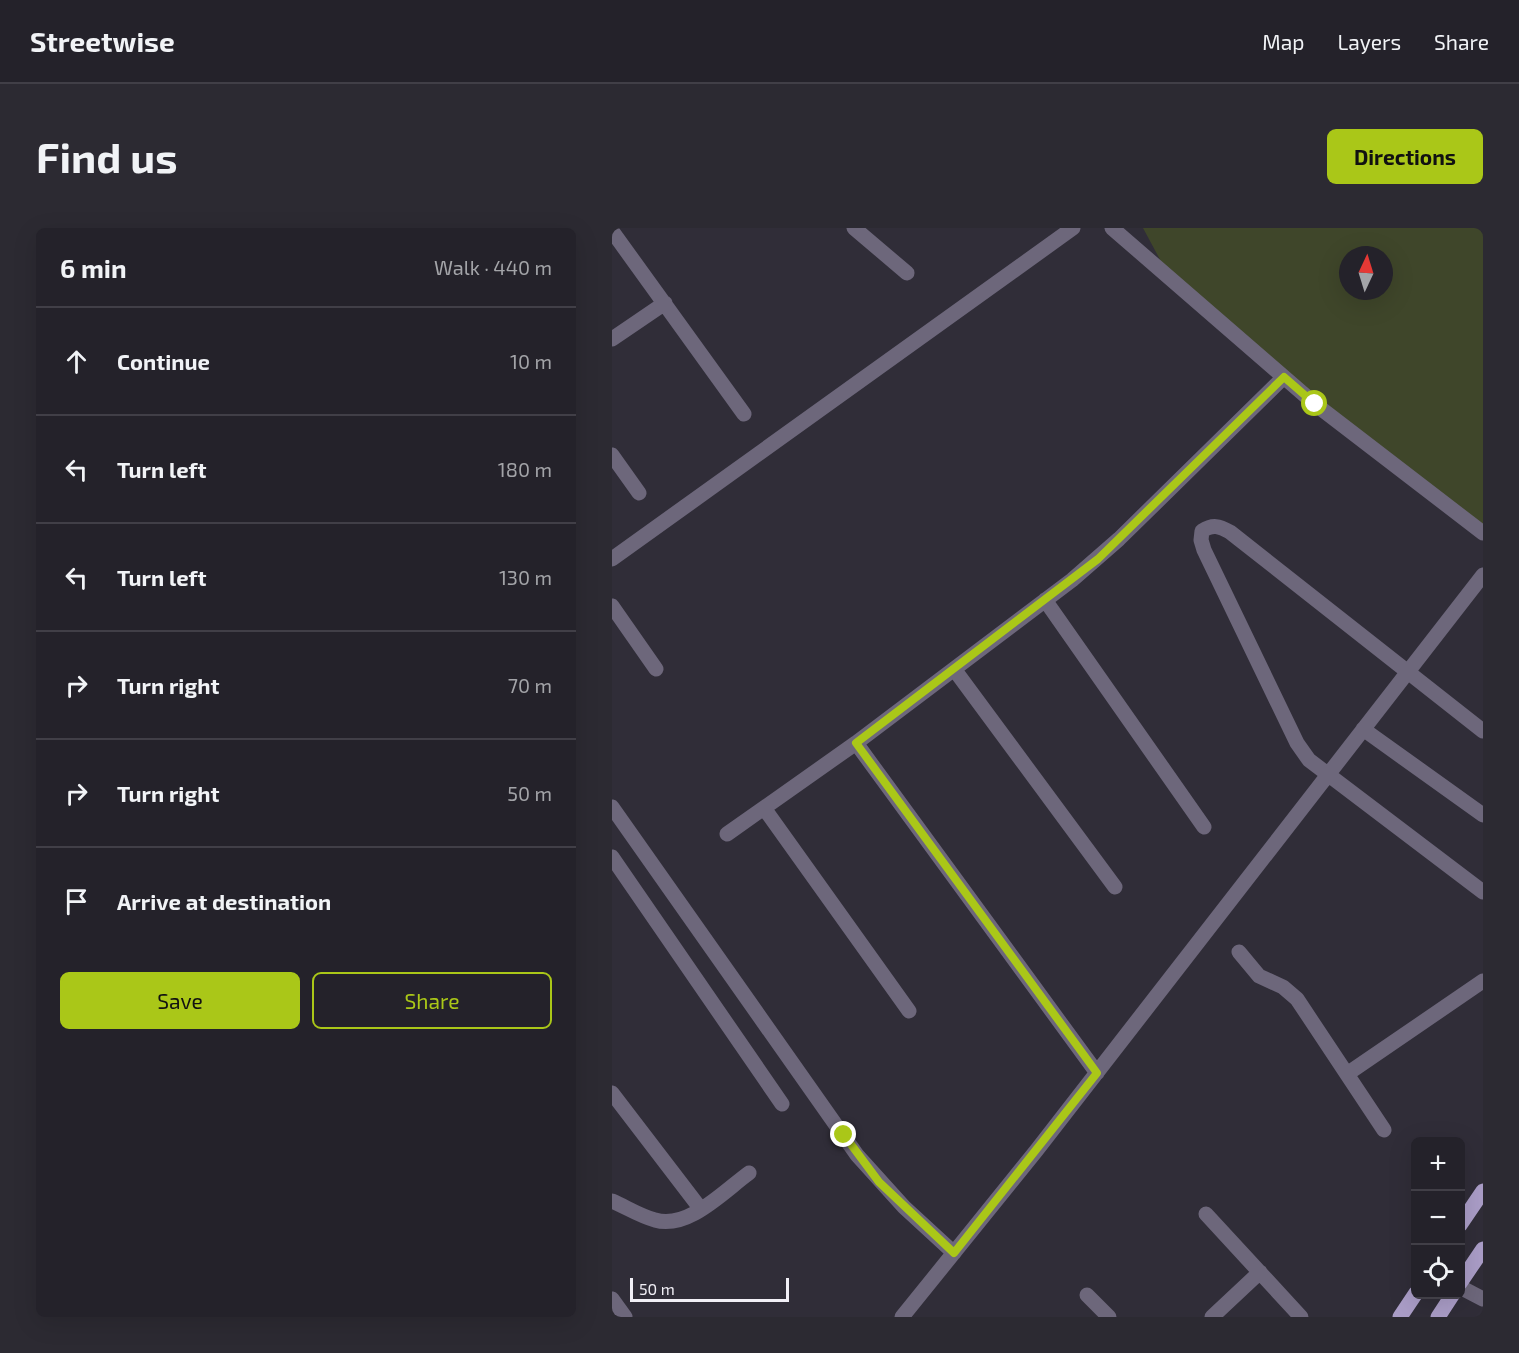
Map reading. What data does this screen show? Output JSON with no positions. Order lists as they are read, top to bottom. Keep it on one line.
{"scale_bar":"50 m","north":"top","page":{"header":"Streetwise","nav":["Map","Layers","Share"],"buttons":["Directions",["Save","Share"]],"title":"Find us","heading":["6 min","Walk · 440 m"],"list":[["Continue","10 m"],["Turn left","180 m"],["Turn left","130 m"],["Turn right","70 m"],["Turn right","50 m"],"Arrive at destination"],"map_buttons":["+","−"],"scale":"50 m"}}
